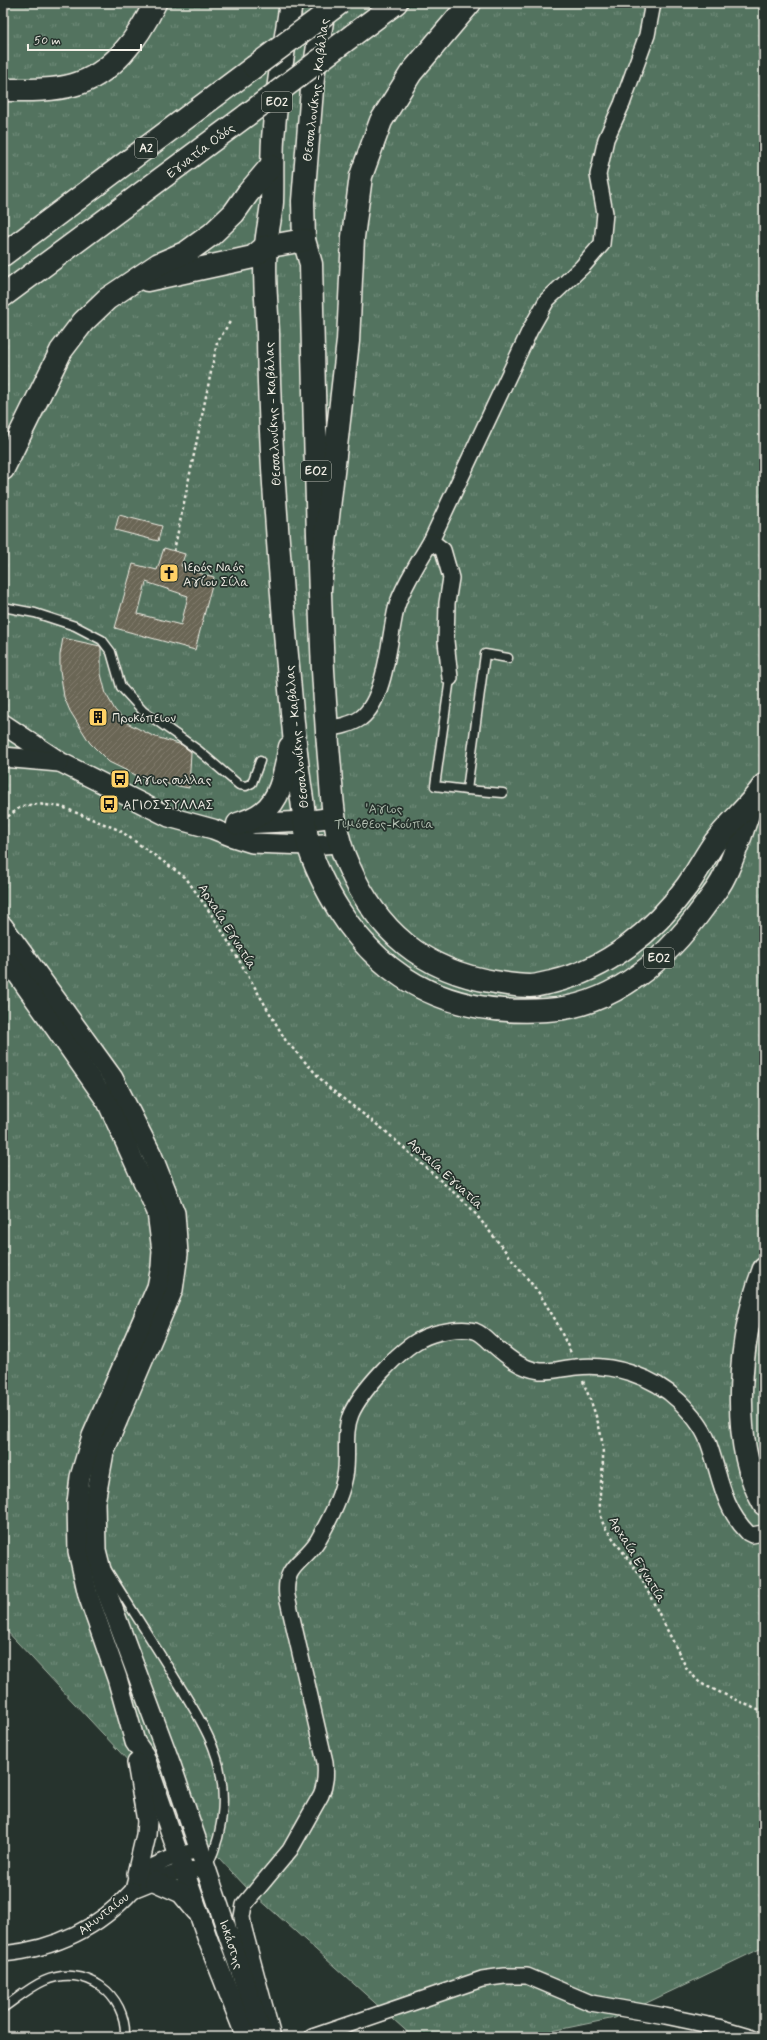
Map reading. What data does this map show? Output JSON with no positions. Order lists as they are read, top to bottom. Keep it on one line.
{"streets":{"main road":["Θεσσαλονίκης - Καβάλας","ΕΟ2","Α2","Εγνατία Οδός"],"street":["Αμυνταίου","Ιοκάστης"],"path":["Αρχαία Εγνατία"]},"crossings":[["Αμυνταίου","Ιοκάστης"]],"parks":["'Αγιος Τιμόθεος-Κούπια"],"places":{"church":["Ιερός Ναός Αγίου Σίλα"],"building":["Προκόπειον"],"bus stop":["Αγιος συλλας","ΑΓΙΟΣ ΣΥΛΛΑΣ"]},"scale_bar":"50 m"}
